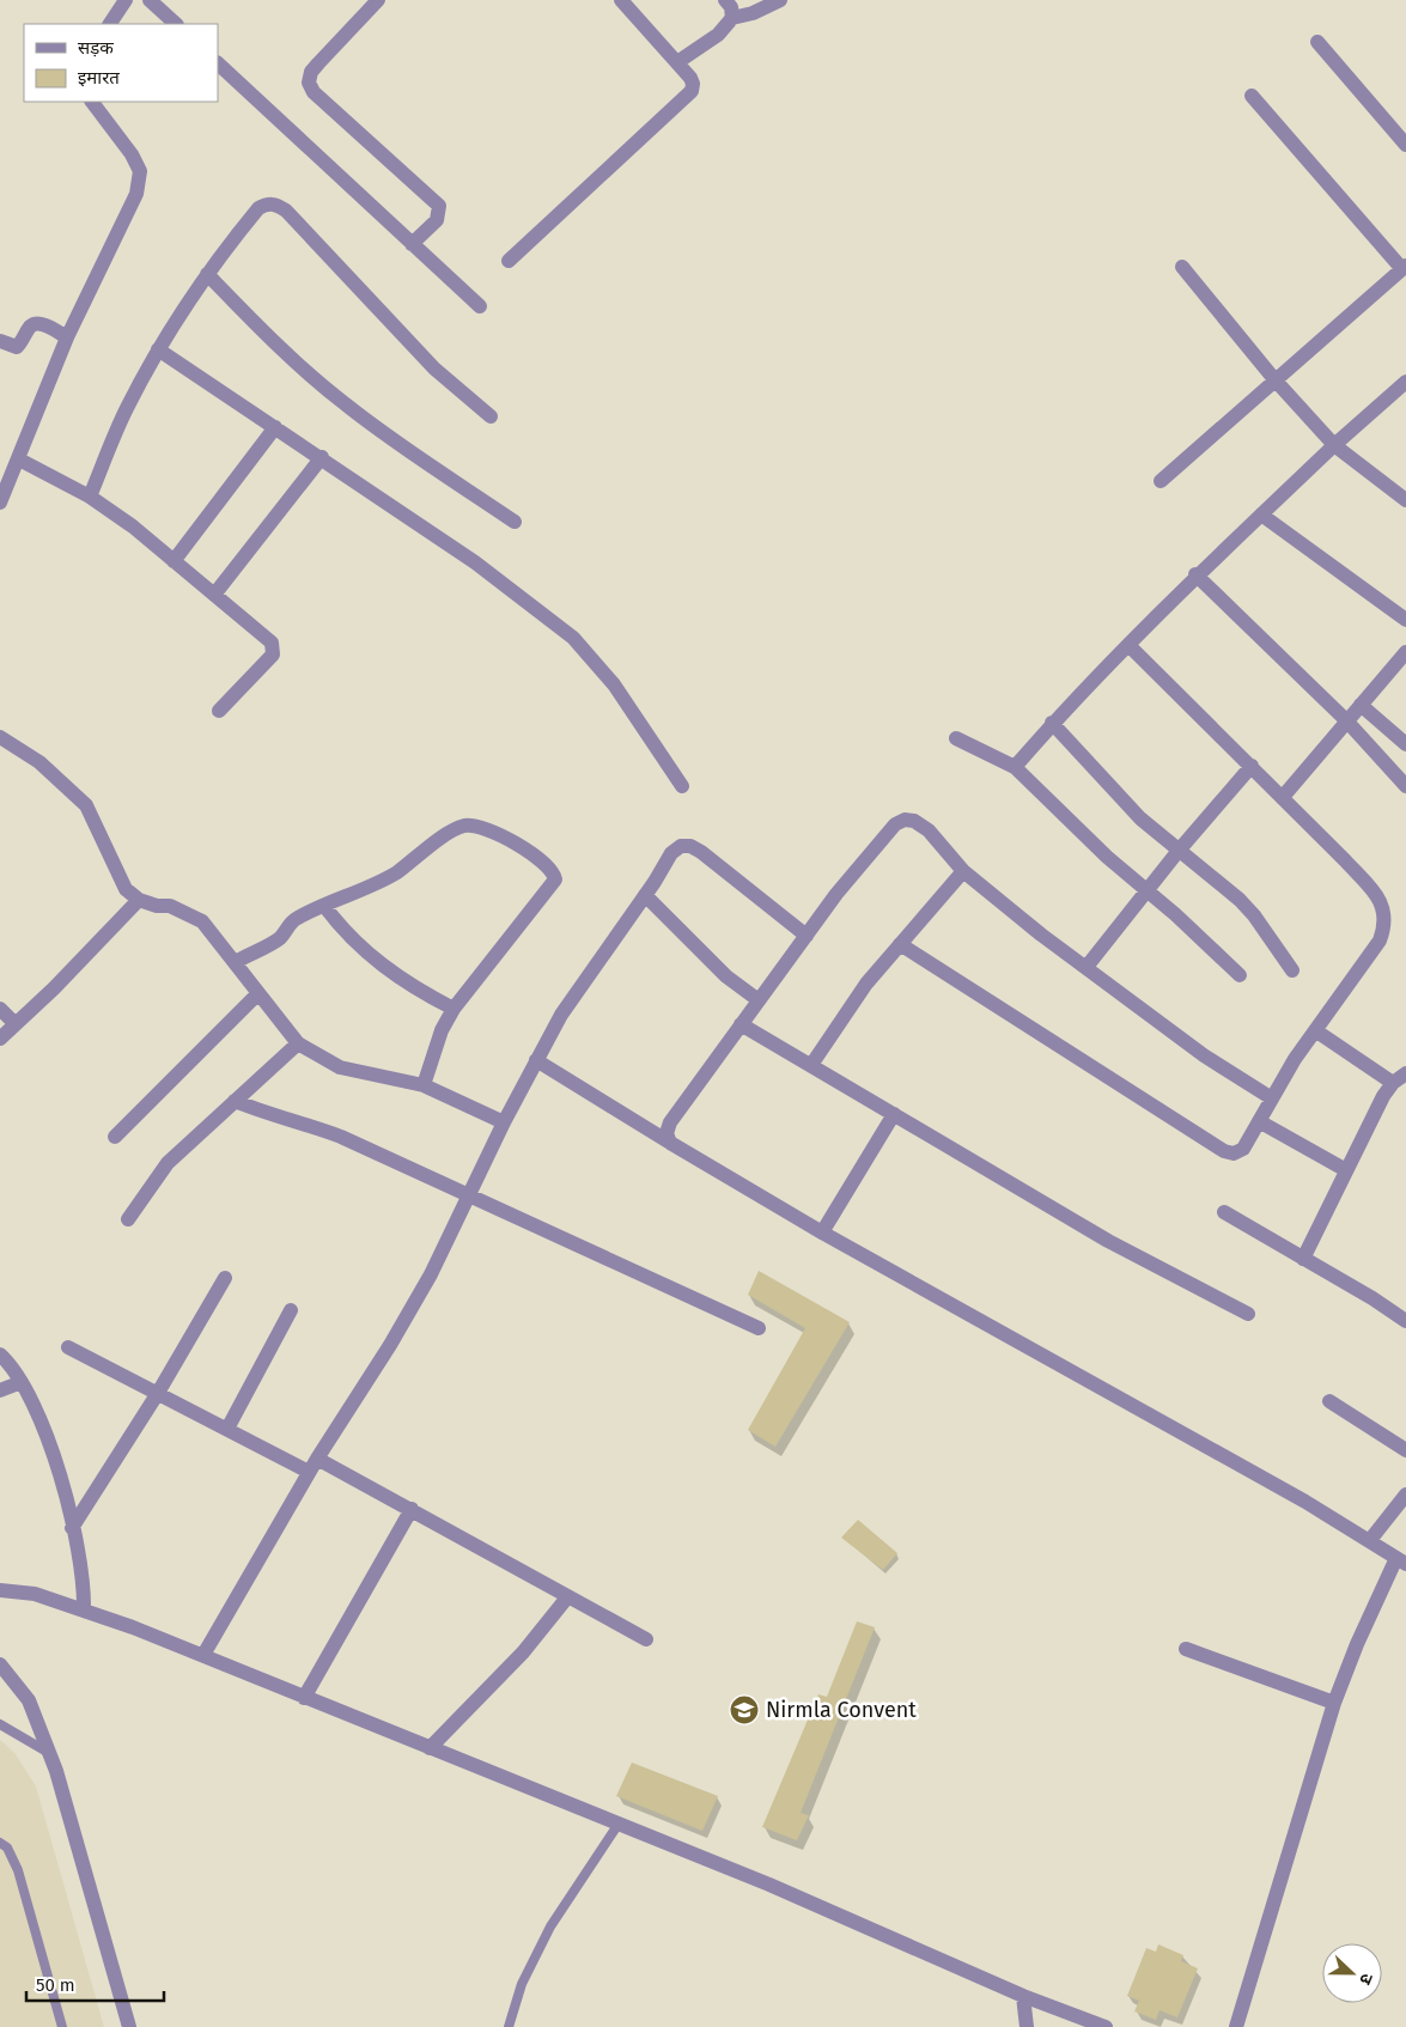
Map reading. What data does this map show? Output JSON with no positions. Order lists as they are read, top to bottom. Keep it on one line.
{"places":{"school or university":["Nirmla Convent"]},"legend":["सड़क","इमारत"],"scale_bar":"50 m","north":"right"}
